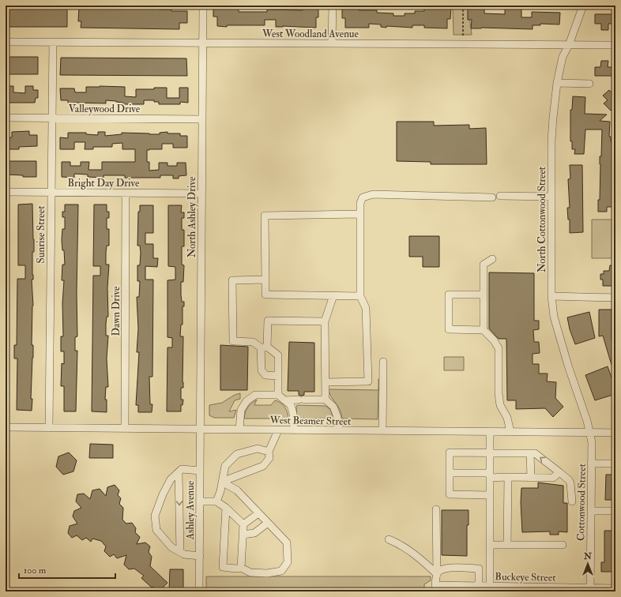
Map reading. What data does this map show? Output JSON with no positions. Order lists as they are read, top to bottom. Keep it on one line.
{"streets":{"street":["West Woodland Avenue","Valleywood Drive","Bright Day Drive","North Ashley Drive","North Cottonwood Street","Sunrise Street","Dawn Drive","West Beamer Street","Cottonwood Street","Ashley Avenue","Buckeye Street"]},"crossings":[["West Woodland Avenue","North Ashley Drive"],["West Woodland Avenue","North Cottonwood Street"],["West Woodland Avenue","Sunrise Street"],["Valleywood Drive","North Ashley Drive"],["Valleywood Drive","Sunrise Street"],["Bright Day Drive","North Ashley Drive"],["Bright Day Drive","Sunrise Street"],["Bright Day Drive","Dawn Drive"],["North Ashley Drive","West Beamer Street"],["North Ashley Drive","Ashley Avenue"],["North Cottonwood Street","West Beamer Street"],["North Cottonwood Street","Cottonwood Street"],["Sunrise Street","West Beamer Street"],["Dawn Drive","West Beamer Street"],["West Beamer Street","Cottonwood Street"],["West Beamer Street","Ashley Avenue"],["Cottonwood Street","Buckeye Street"]],"scale_bar":"100 m","north":"top"}
